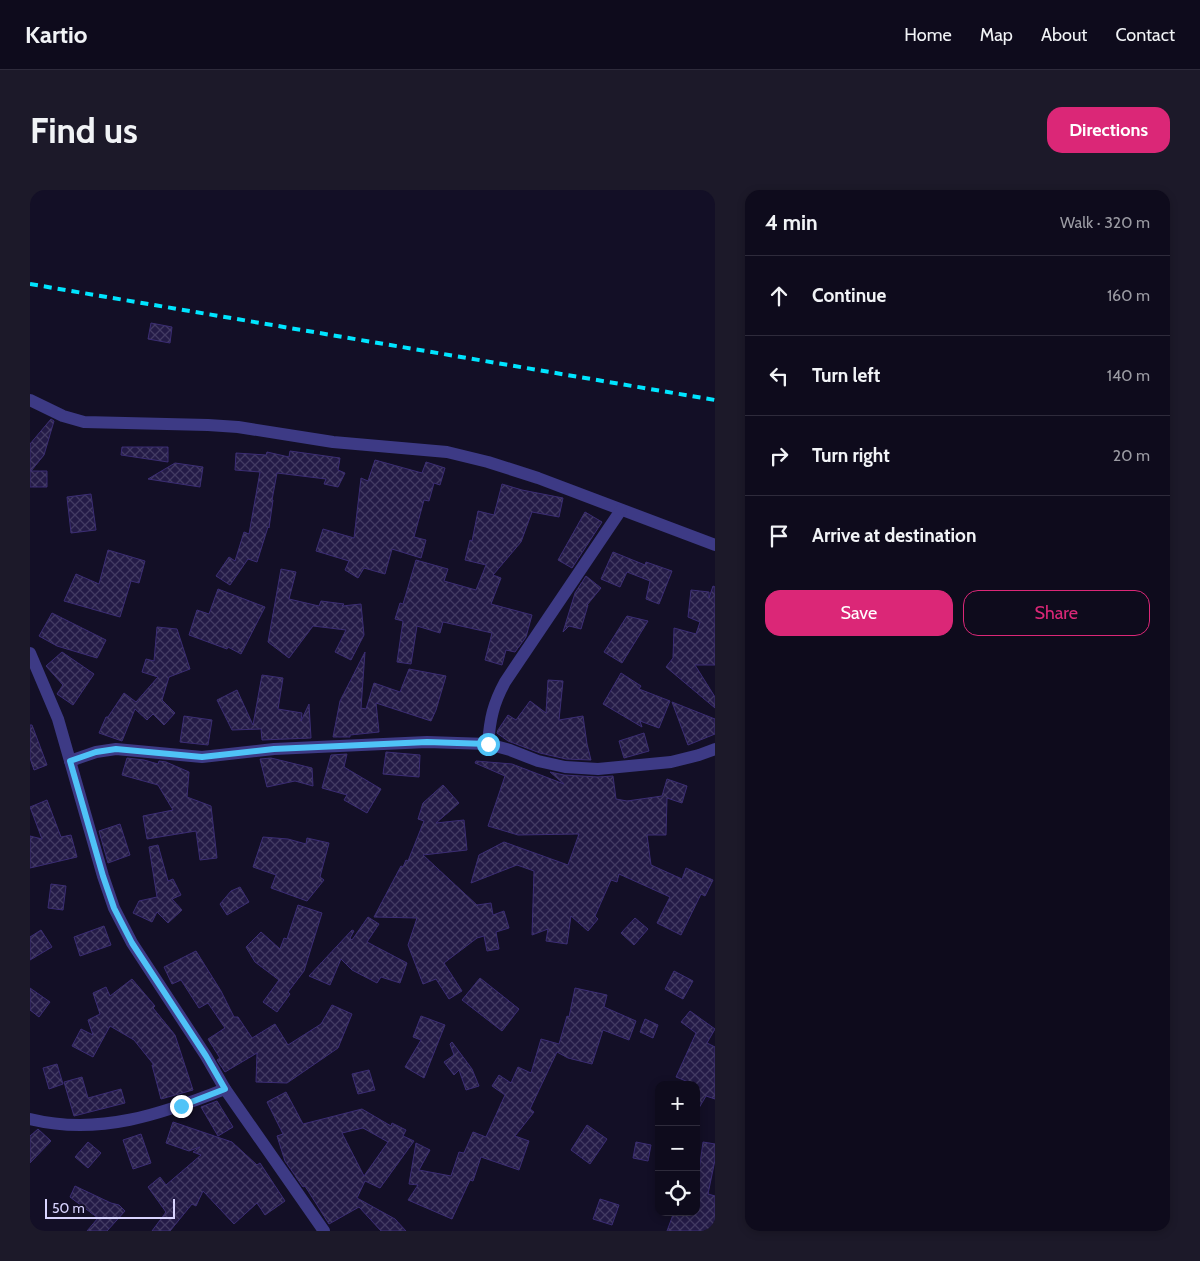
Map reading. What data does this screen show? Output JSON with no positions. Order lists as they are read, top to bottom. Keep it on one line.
{"scale_bar":"50 m","page":{"header":"Kartio","nav":["Home","Map","About","Contact"],"buttons":["Directions",["Save","Share"]],"title":"Find us","heading":["4 min","Walk · 320 m"],"list":[["Continue","160 m"],["Turn left","140 m"],["Turn right","20 m"],"Arrive at destination"],"map_buttons":["+","−"],"scale":"50 m"}}
